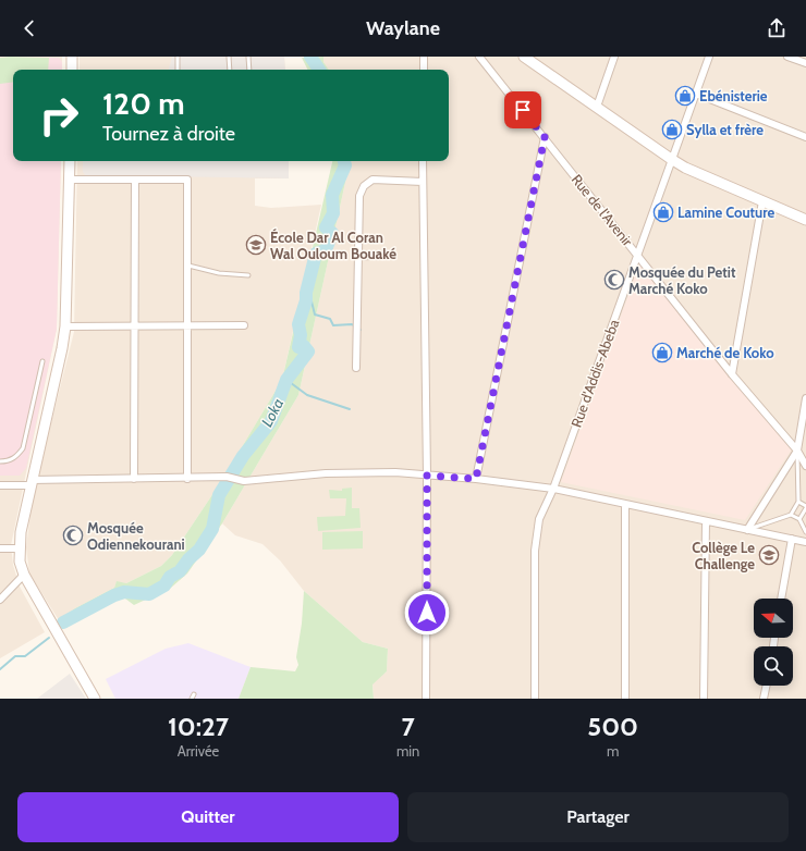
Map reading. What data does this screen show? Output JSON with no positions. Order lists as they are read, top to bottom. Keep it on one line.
{"streets":{"street":["Rue de l'Avenir","Rue d'Addis-Abeba"]},"crossings":[["Rue de l'Avenir","Rue d'Addis-Abeba"]],"water":["Loka"],"places":{"shop":["Ebénisterie","Sylla et frère","Lamine Couture","Marché de Koko"],"school or university":["École Dar Al Coran Wal Ouloum Bouaké","Collège Le Challenge"],"mosque":["Mosquée du Petit Marché Koko","Mosquée Odiennekourani"]},"north":"left","page":{"header":"Waylane","turn":["120 m","Tournez à droite"],"eta":["10:27","Arrivée","7","min","500","m"],"buttons":["Quitter","Partager"]}}
